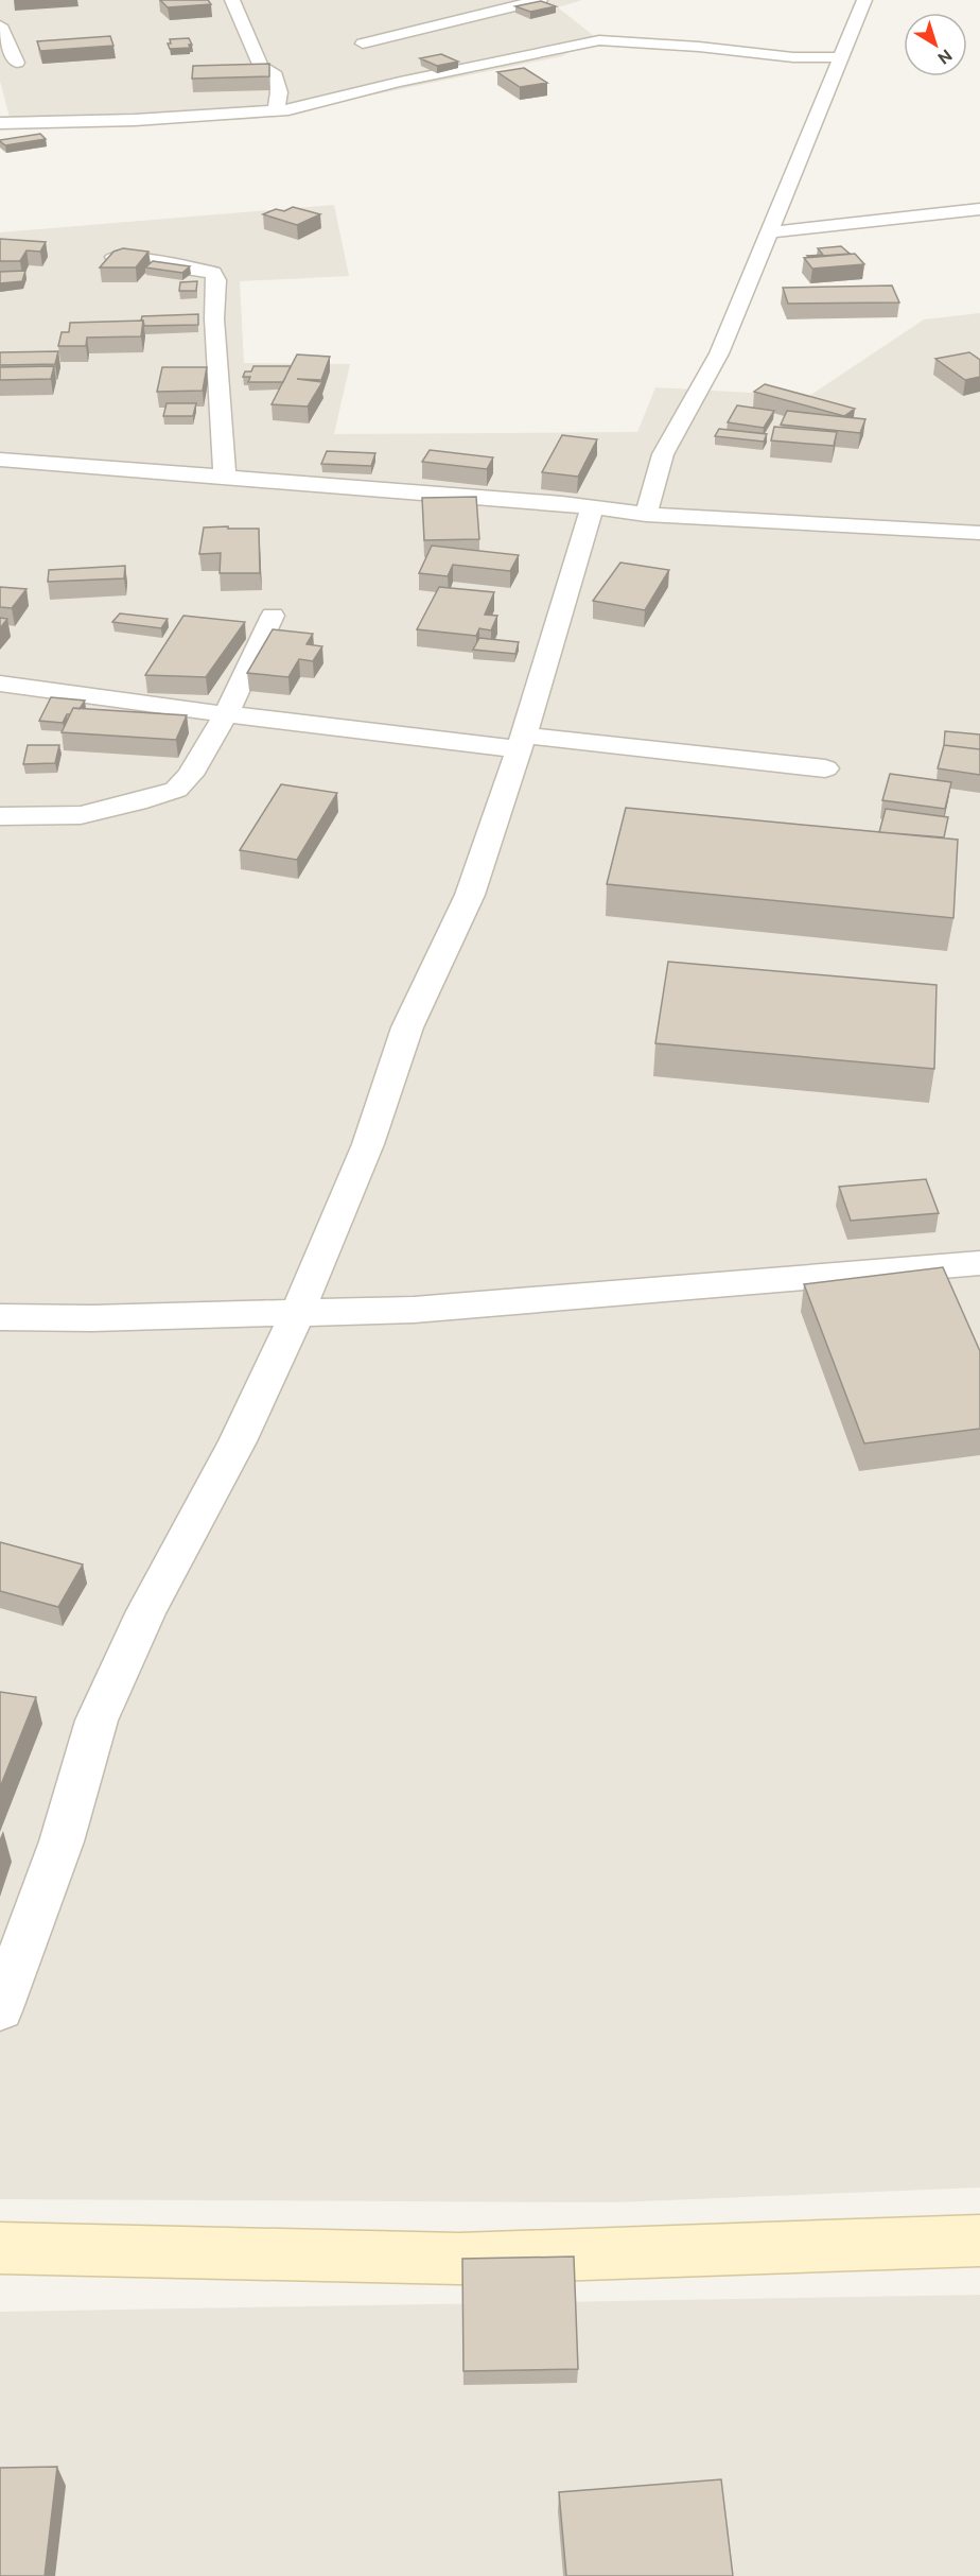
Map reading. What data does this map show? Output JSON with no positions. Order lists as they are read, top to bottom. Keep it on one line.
{"north":"bottom right"}
